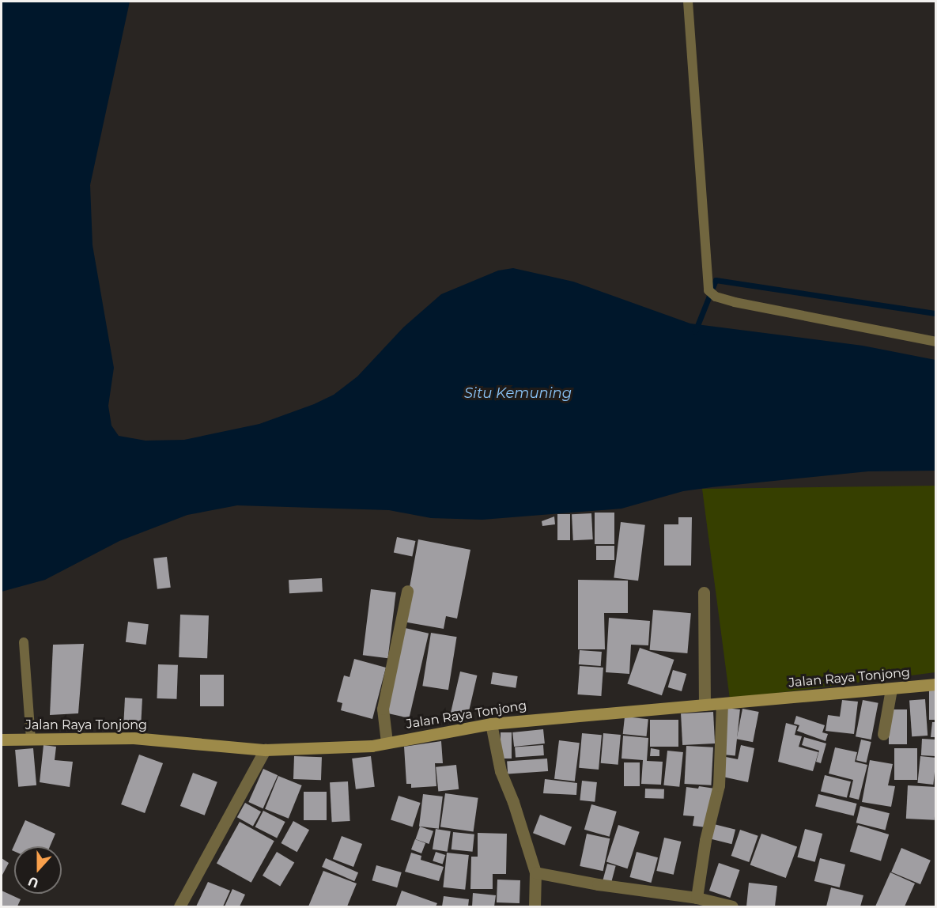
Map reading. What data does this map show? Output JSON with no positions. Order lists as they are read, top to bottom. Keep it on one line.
{"streets":{"main road":["Jalan Raya Tonjong"]},"water":["Situ Kemuning"],"north":"bottom"}
